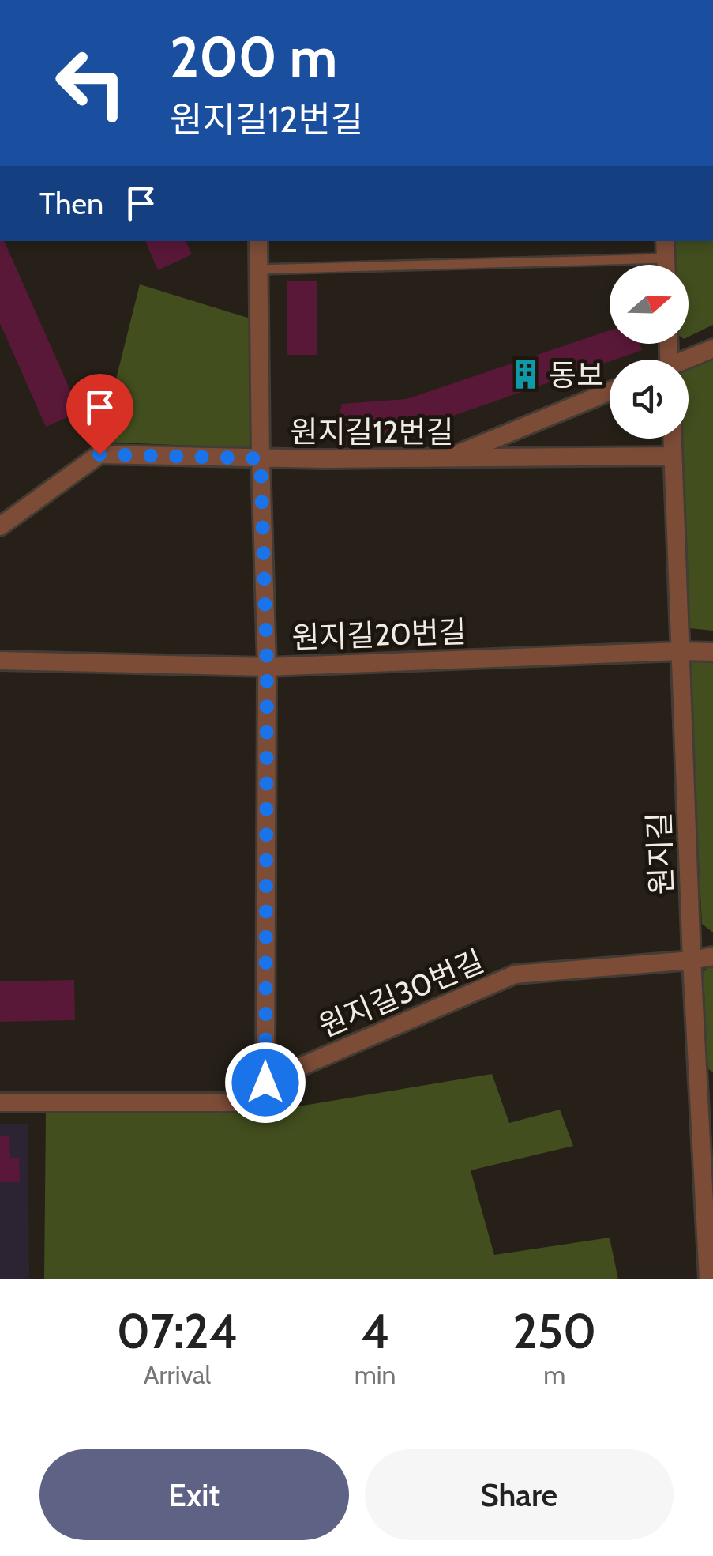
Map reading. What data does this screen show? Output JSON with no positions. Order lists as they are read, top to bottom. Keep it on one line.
{"streets":{"street":["원지길12번길","원지길20번길","원지길","원지길30번길"]},"crossings":[["원지길12번길","원지길"],["원지길20번길","원지길"],["원지길","원지길30번길"]],"places":{"building":["동보"]},"north":"right","page":{"turn":["200 m","원지길12번길"],"then":"Then","eta":["07:24","Arrival","4","min","250","m"],"buttons":["Exit","Share"]}}
